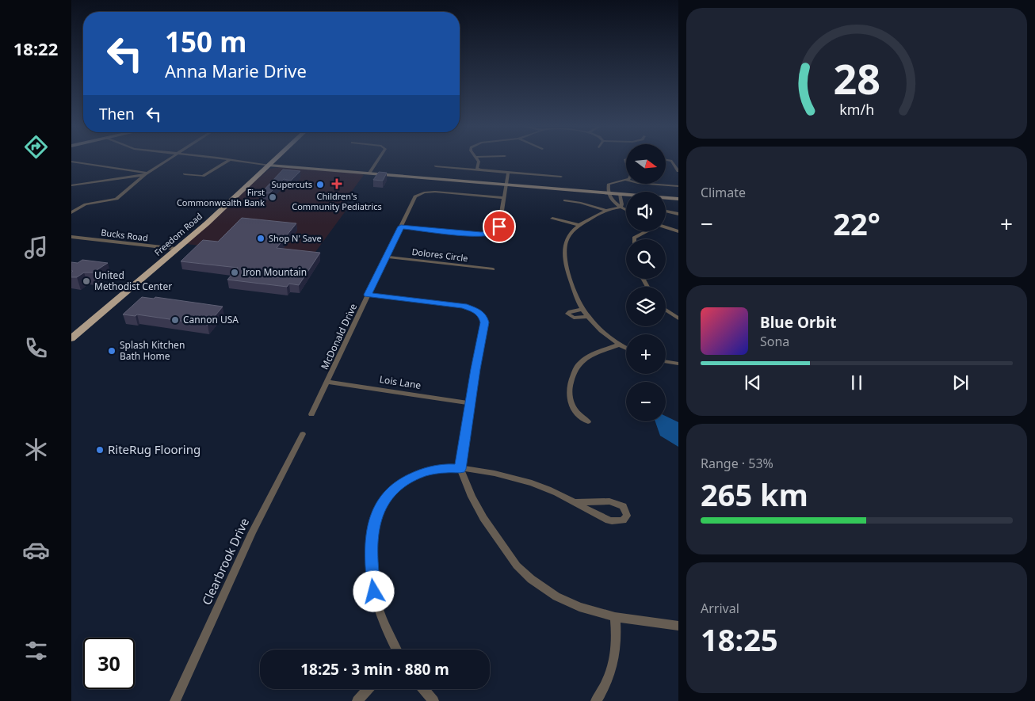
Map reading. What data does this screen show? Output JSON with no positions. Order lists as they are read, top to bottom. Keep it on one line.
{"streets":{"main road":["Freedom Road"],"street":["Bucks Road","Dolores Circle","McDonald Drive","Lois Lane","Clearbrook Drive"]},"crossings":[["Freedom Road","Bucks Road"],["Dolores Circle","McDonald Drive"],["McDonald Drive","Lois Lane"]],"places":{"health":["Children's Community Pediatrics"],"other":["Supercuts","First Commonwealth Bank","Shop N' Save","Iron Mountain","United Methodist Center","Cannon USA","Splash Kitchen Bath Home","RiteRug Flooring"]},"north":"right","page":{"tabs":"18:22","turn":["150 m","Anna Marie Drive"],"then":"Then","map_buttons":["+","−"],"tile":["Climate",["Range · 53%","265 km"],["Arrival","18:25"]],"heat":["−","22°","+"],"song":["Blue Orbit","Sona"],"limit":"30","trip":"18:25 · 3 min · 880 m","gauge":["28","km/h"]}}
